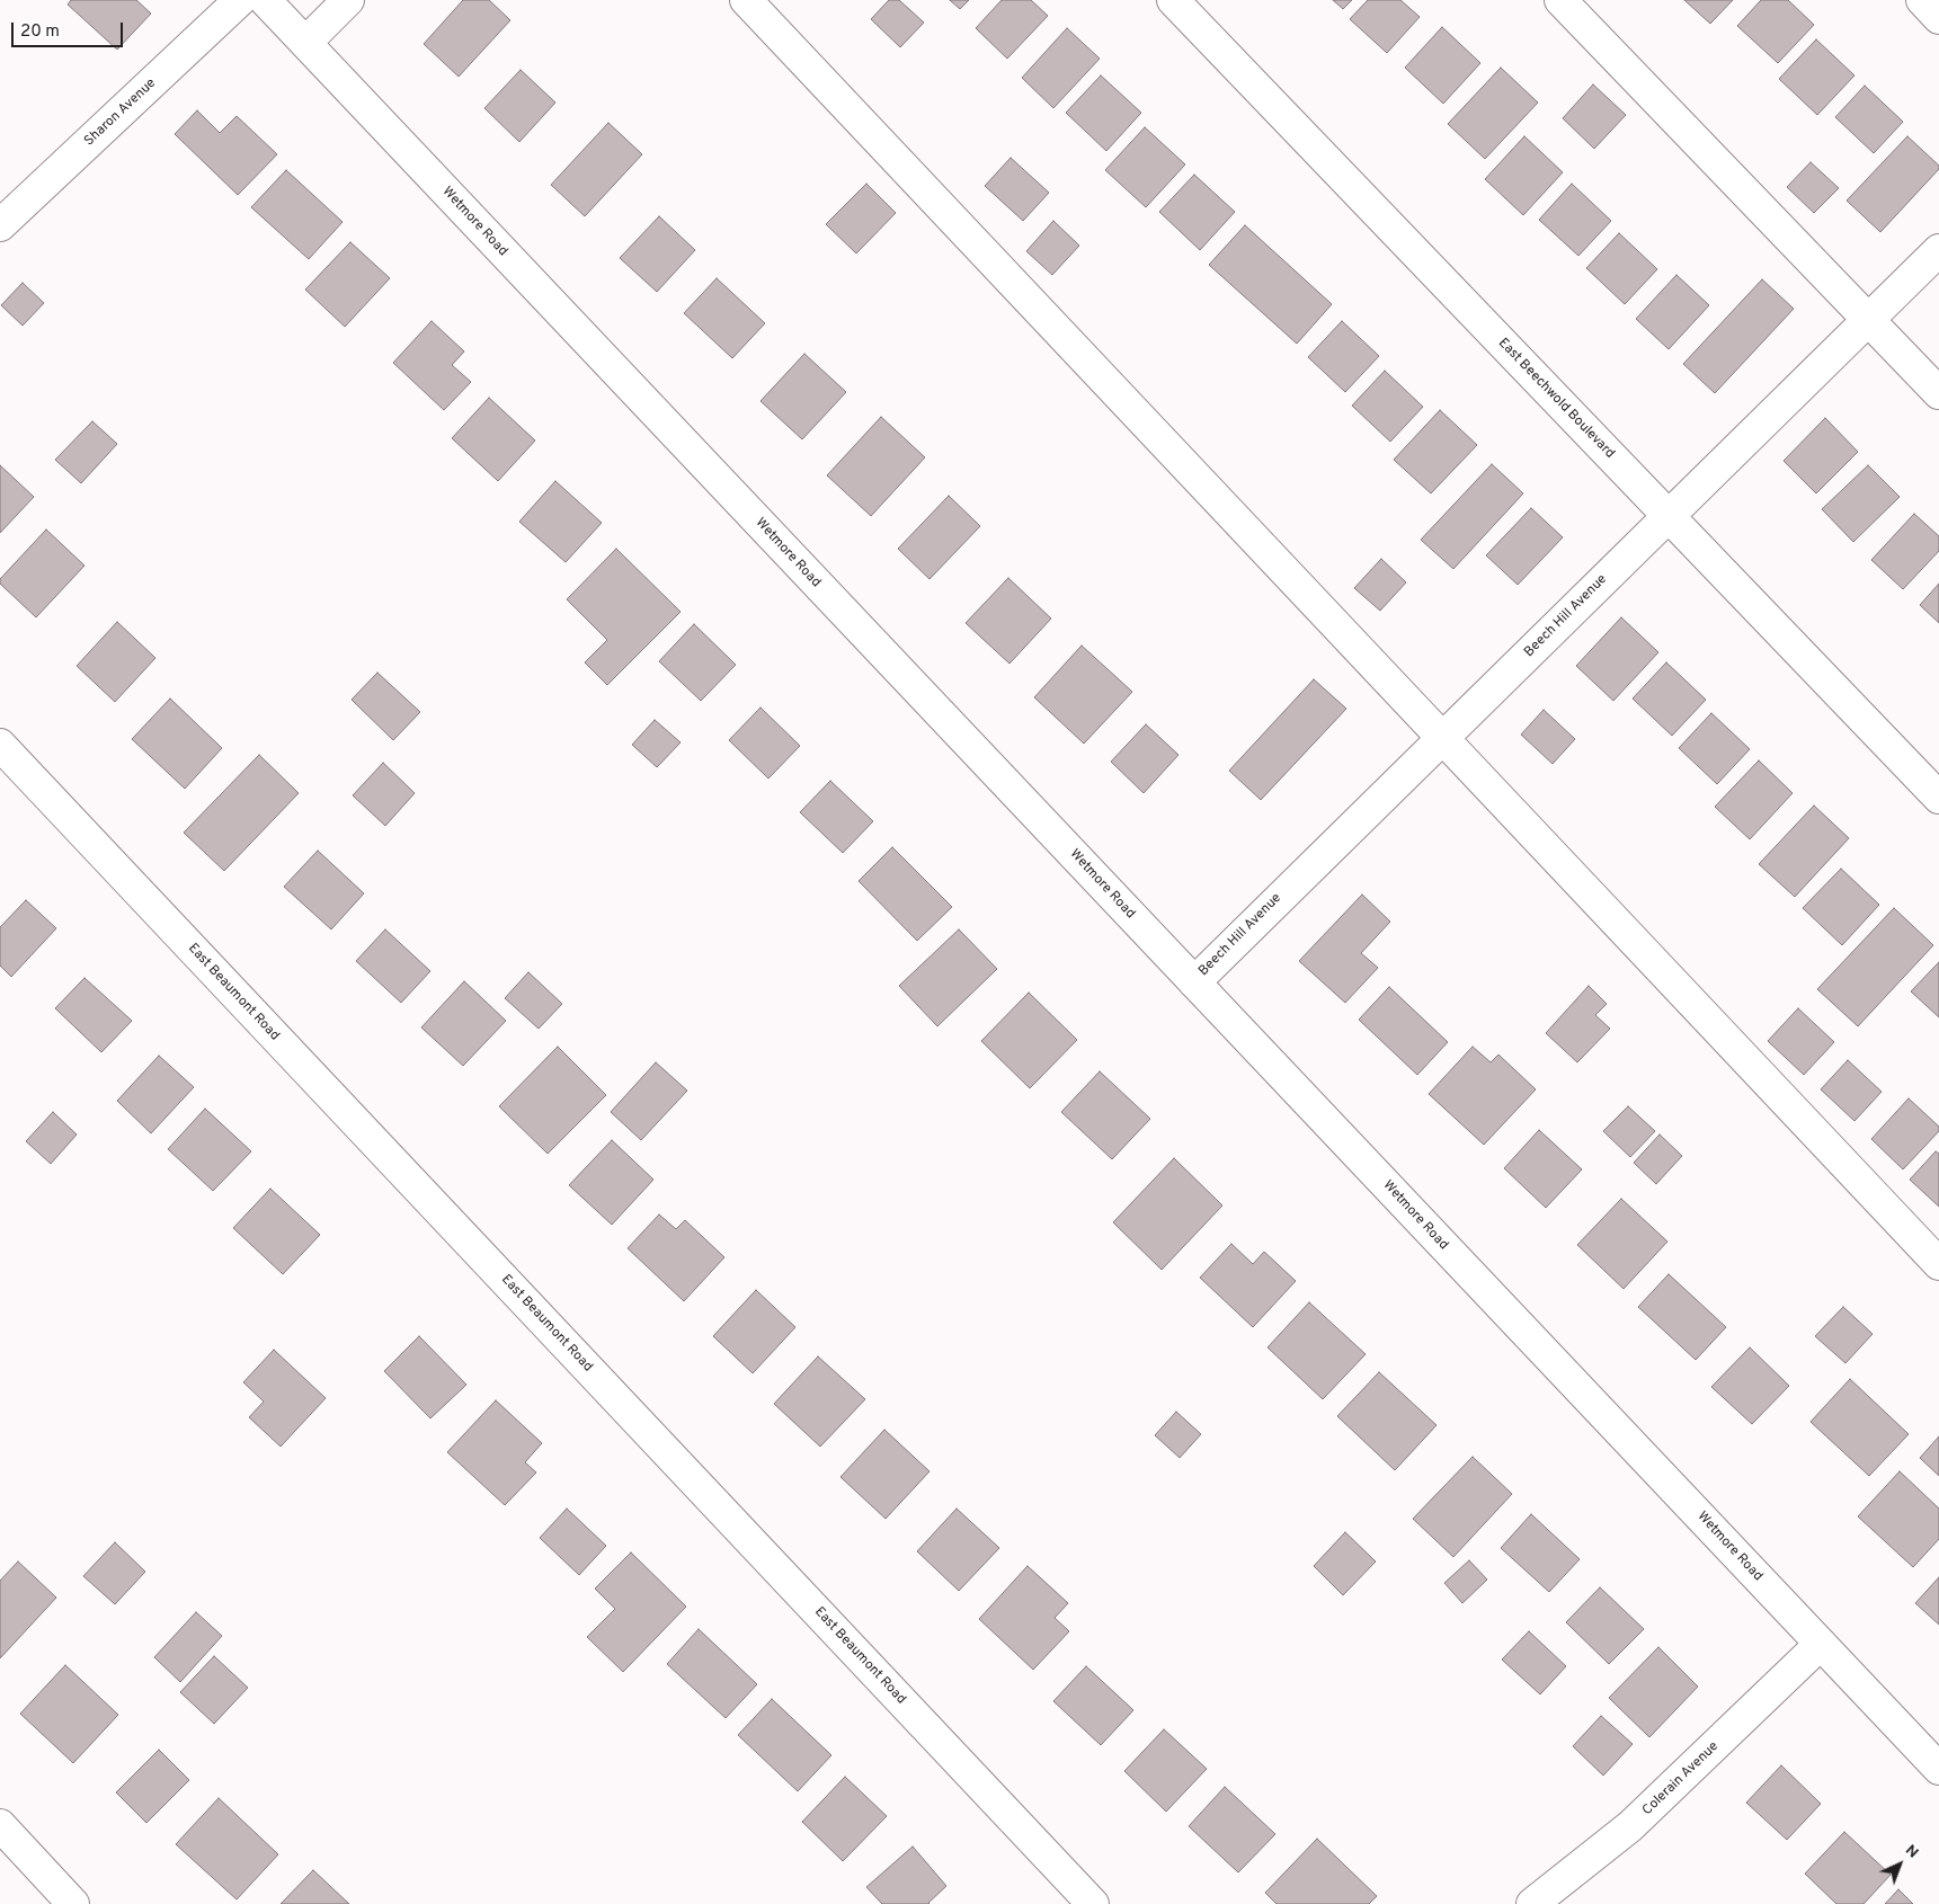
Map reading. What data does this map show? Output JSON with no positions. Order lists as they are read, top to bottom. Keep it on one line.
{"streets":{"street":["Sharon Avenue","Wetmore Road","East Beechwold Boulevard","Beech Hill Avenue","East Beaumont Road","Colerain Avenue"]},"crossings":[["Wetmore Road","Beech Hill Avenue"],["Wetmore Road","Colerain Avenue"],["East Beechwold Boulevard","Beech Hill Avenue"]],"scale_bar":"20 m","north":"top right"}
